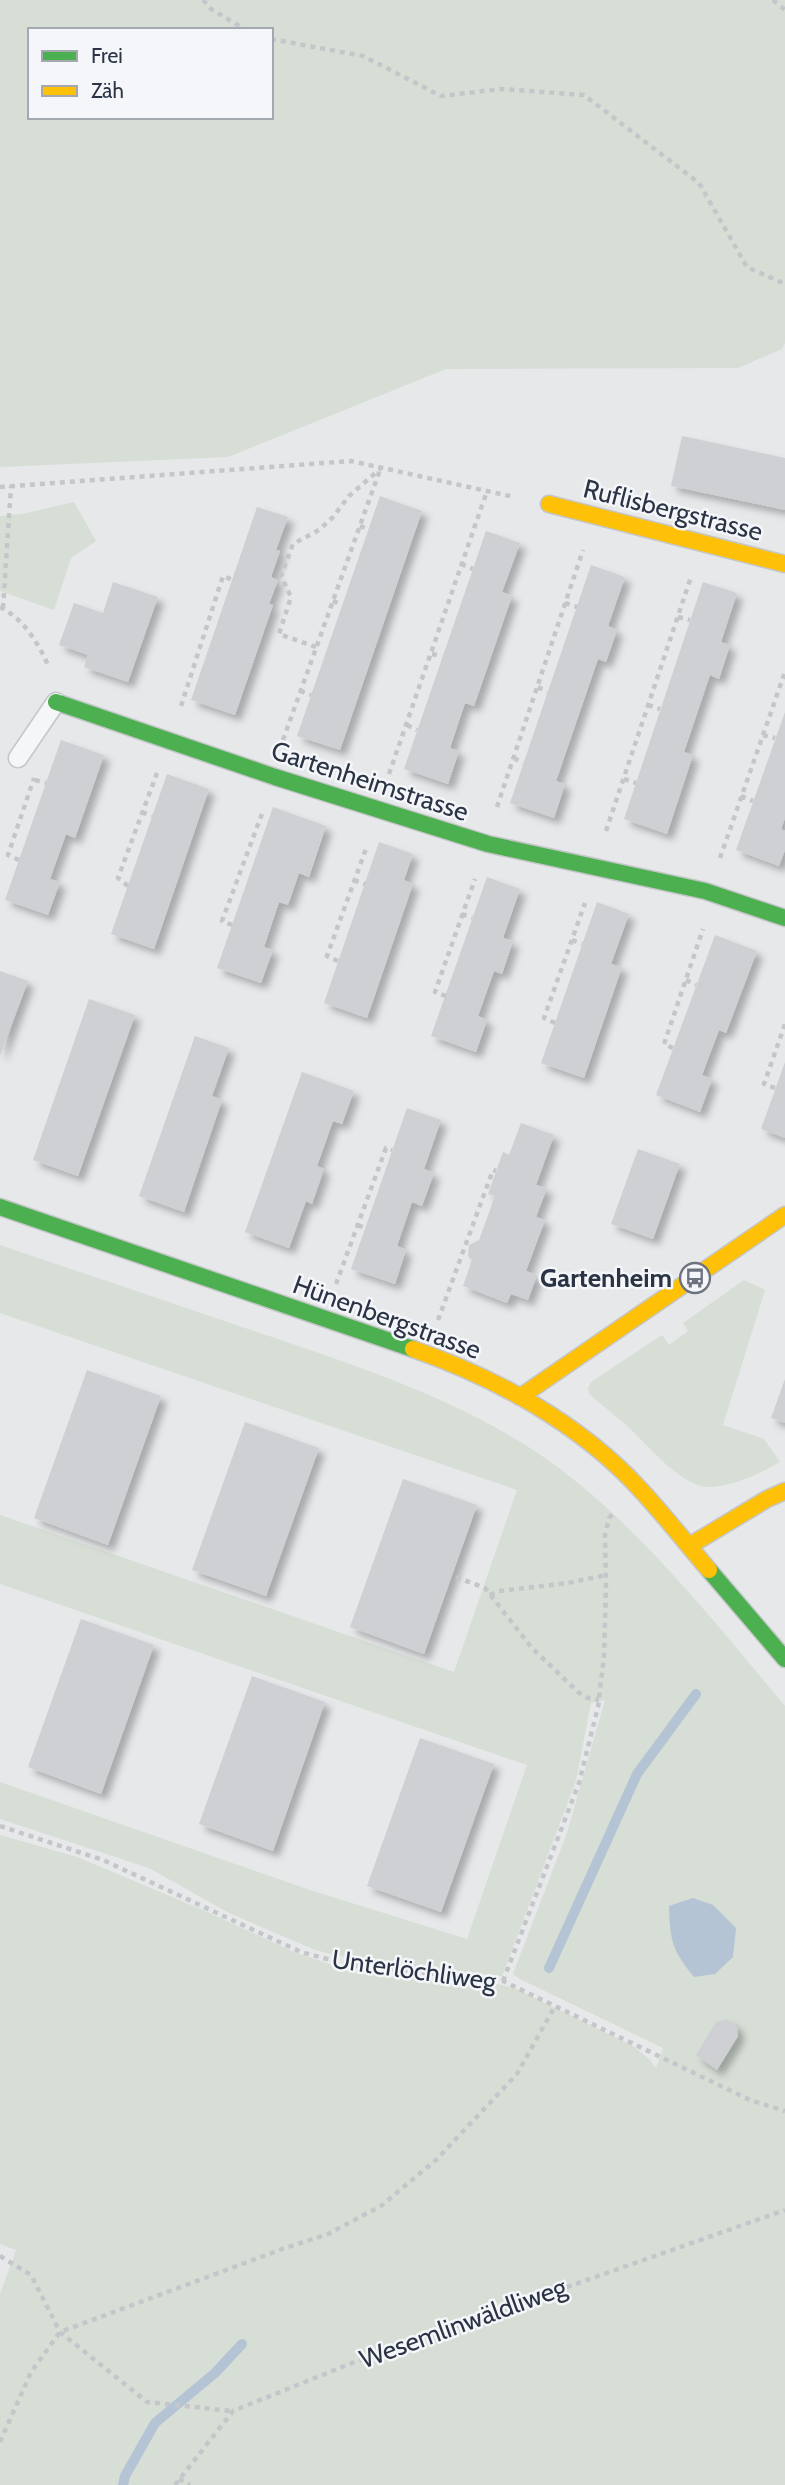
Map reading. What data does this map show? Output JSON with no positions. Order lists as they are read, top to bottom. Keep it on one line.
{"streets":{"street":["Ruflisbergstrasse","Gartenheimstrasse","Hünenbergstrasse"],"path":["Unterlöchliweg","Wesemlinwäldliweg"]},"places":{"bus stop":["Gartenheim"]},"legend":["Frei","Zäh"]}
